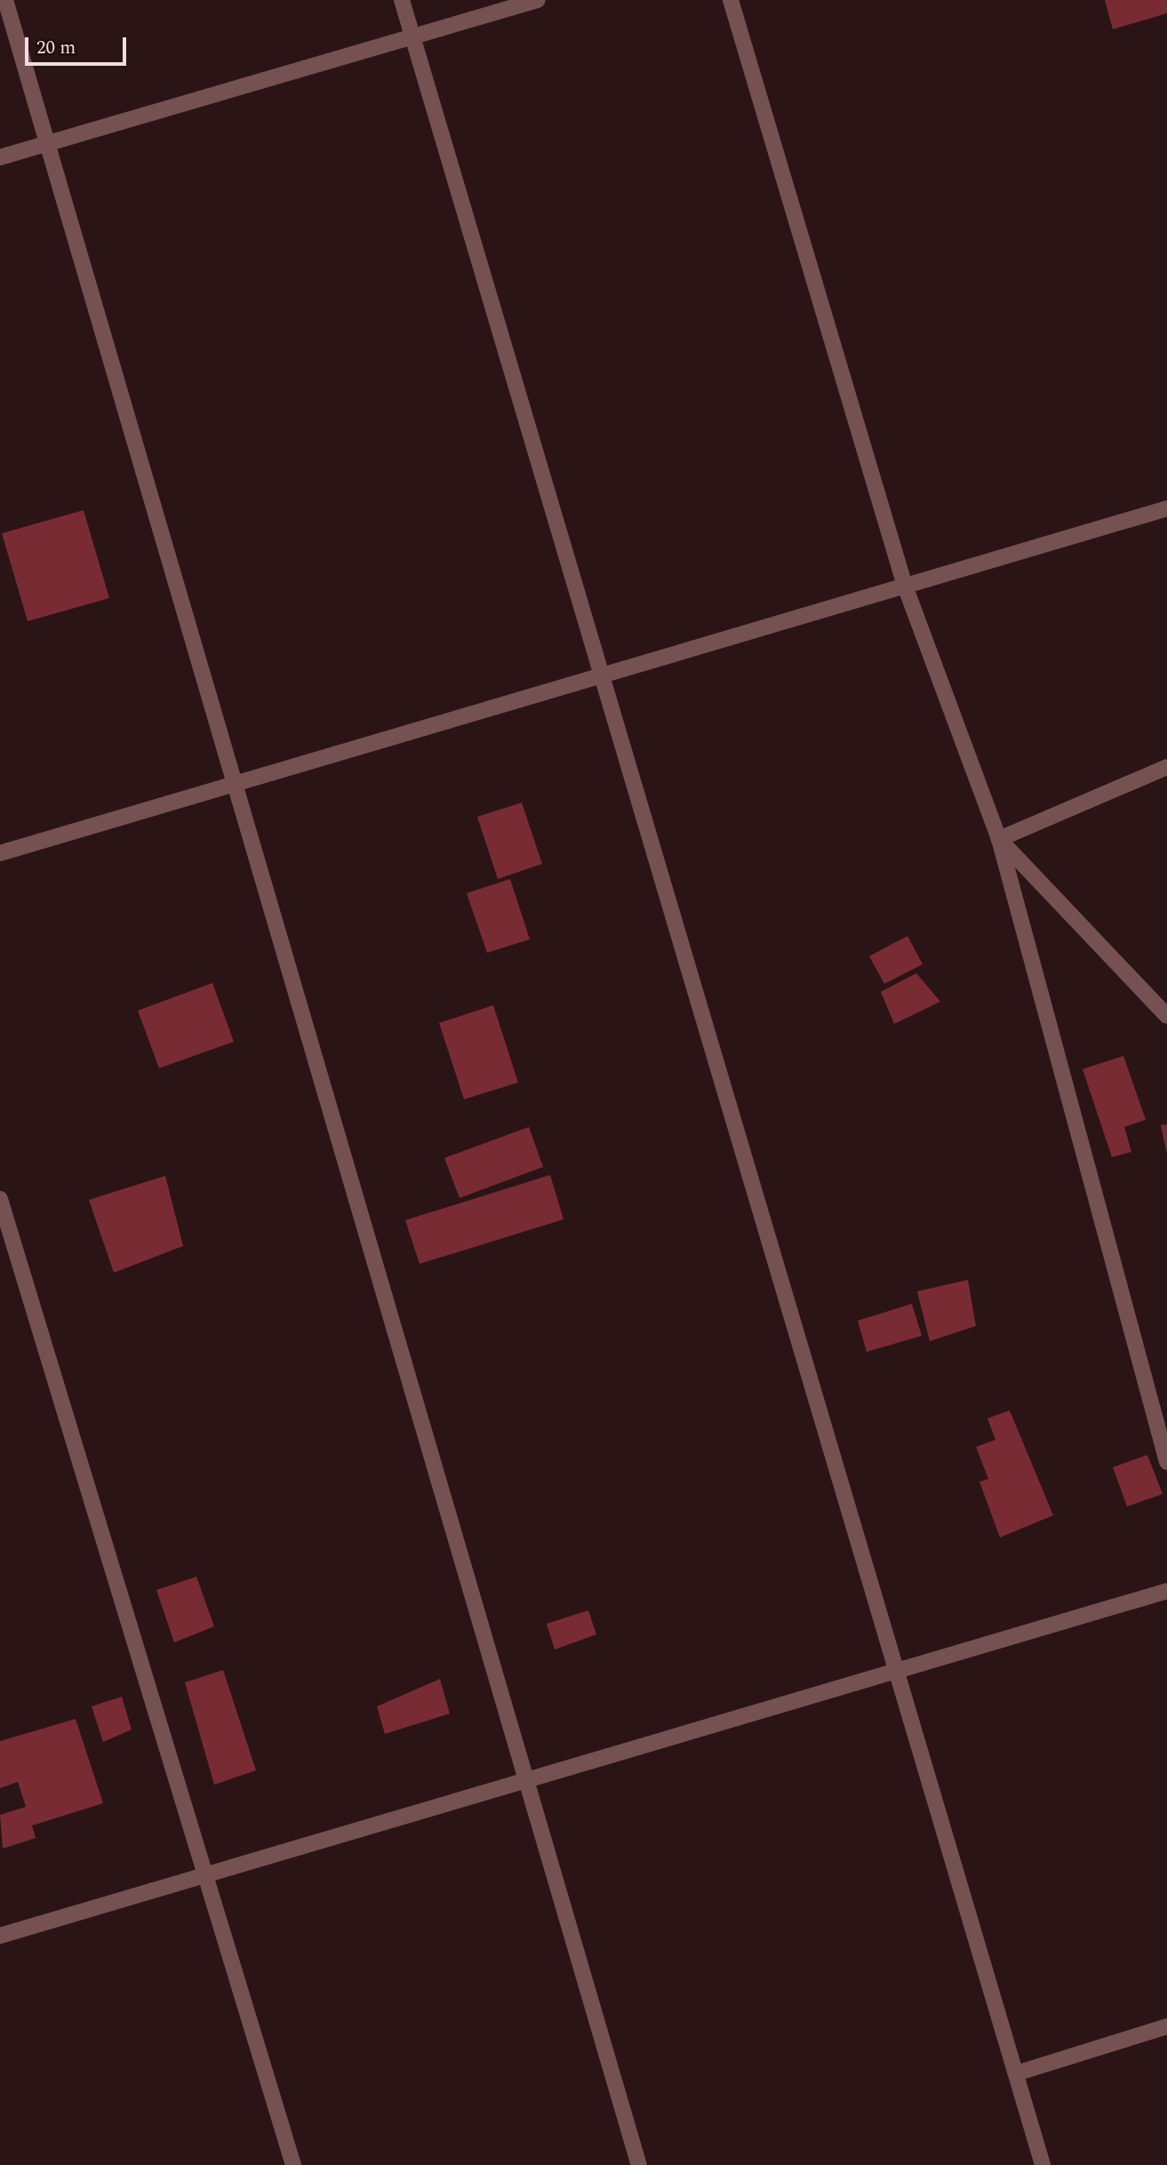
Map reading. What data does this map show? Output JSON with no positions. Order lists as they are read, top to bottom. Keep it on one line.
{"scale_bar":"20 m"}
